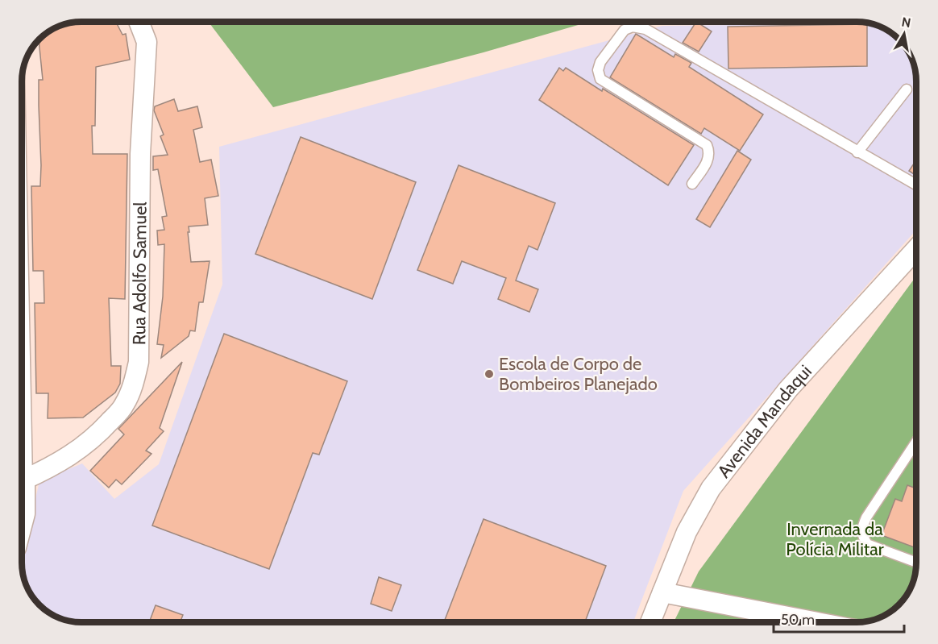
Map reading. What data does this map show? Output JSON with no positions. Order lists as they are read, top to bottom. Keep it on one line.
{"streets":{"street":["Rua Adolfo Samuel","Avenida Mandaqui"]},"parks":["Invernada da Polícia Militar"],"places":["Escola de Corpo de Bombeiros Planejado"],"scale_bar":"50 m","north":"top"}
